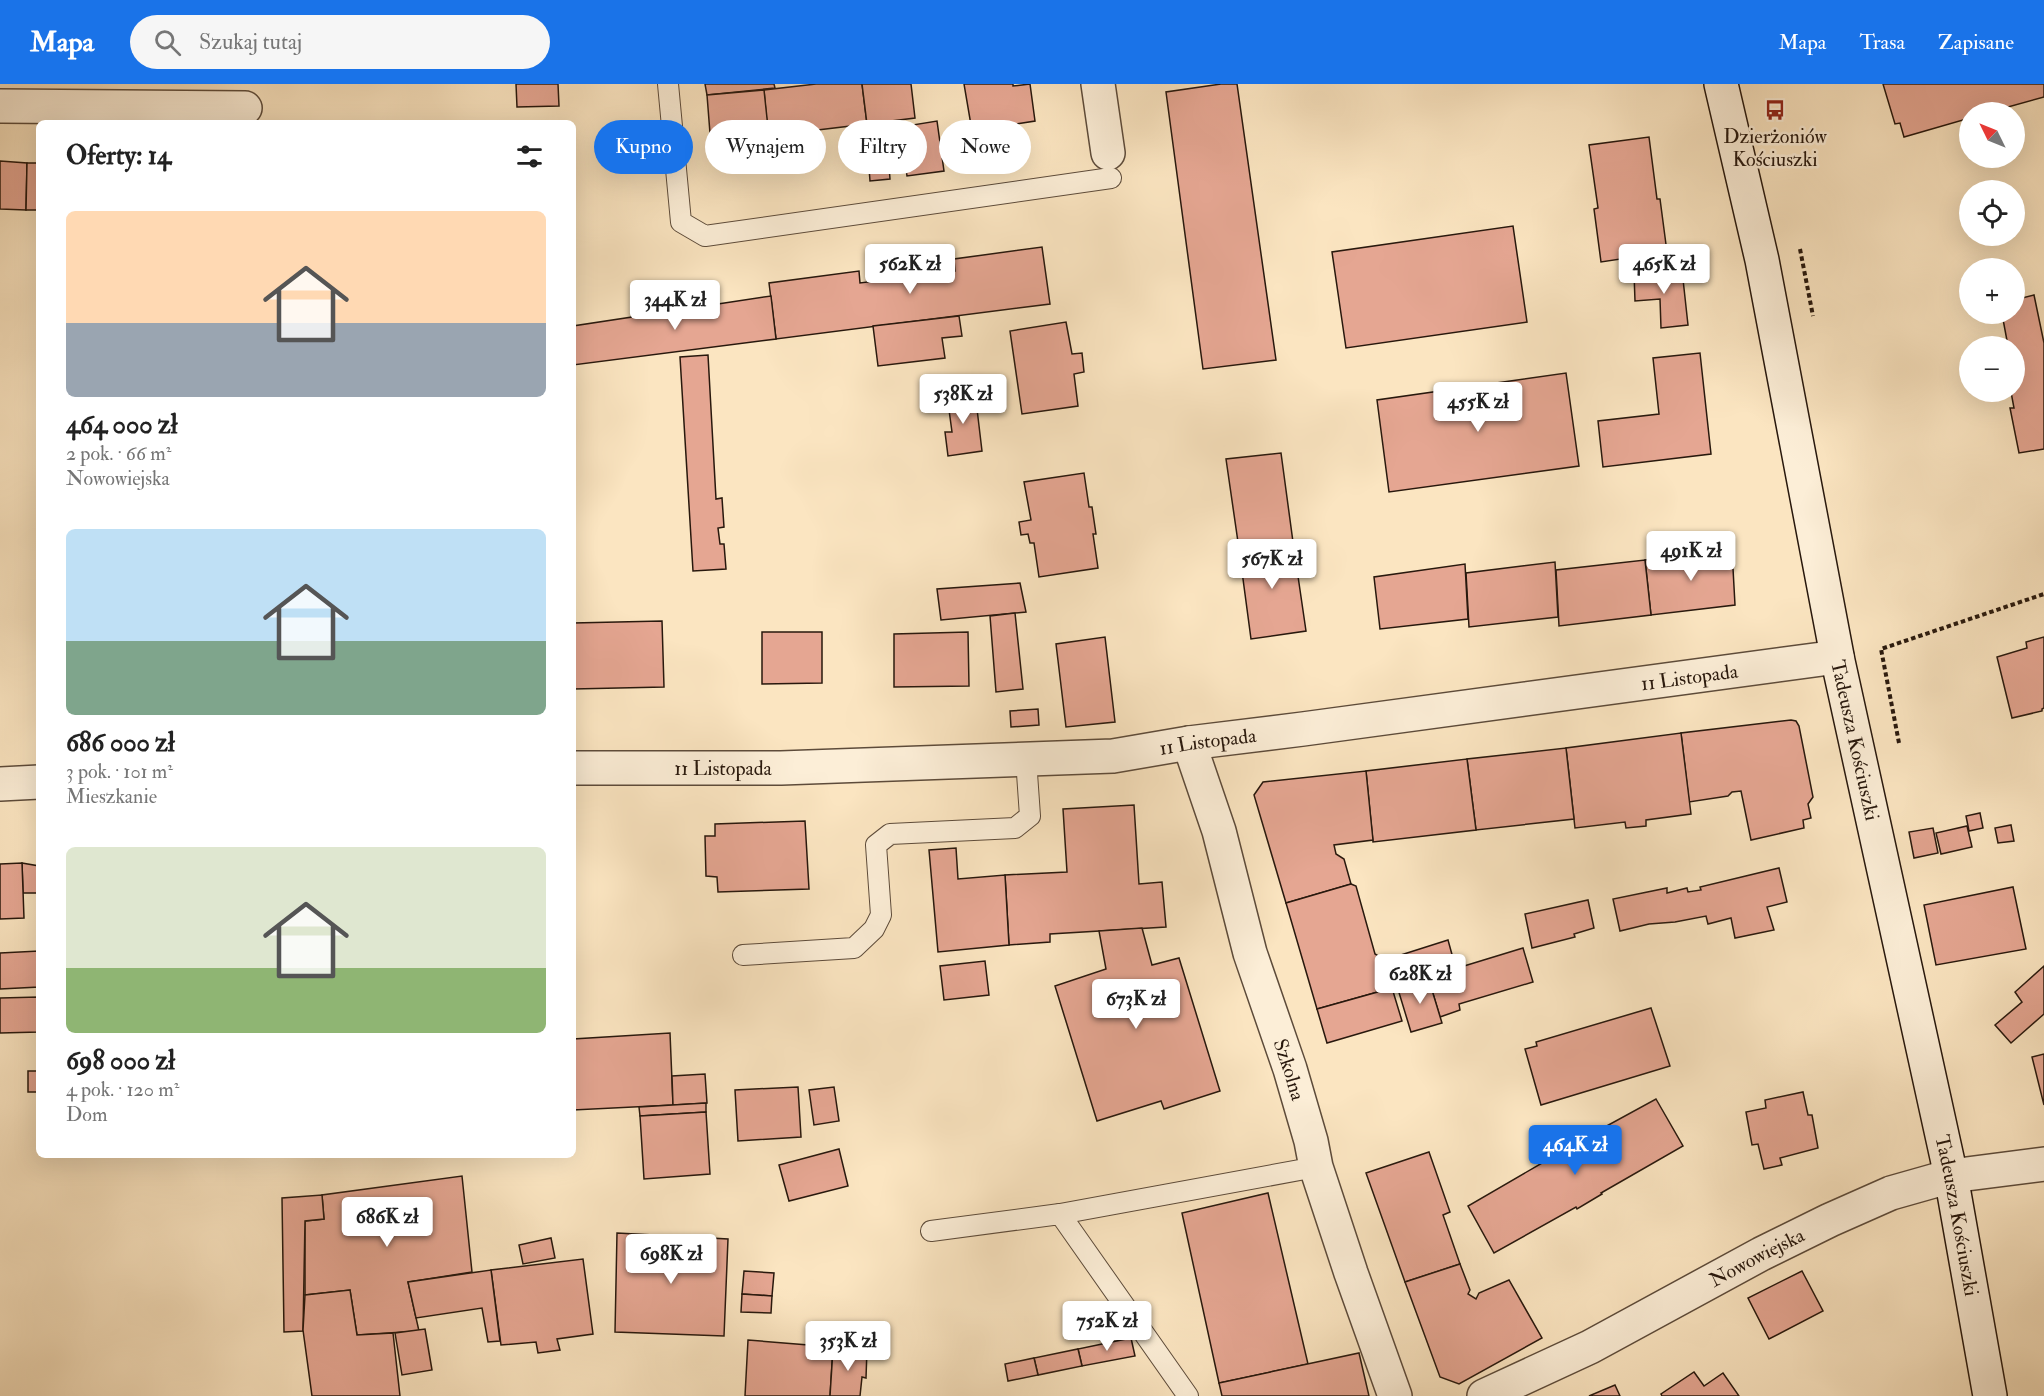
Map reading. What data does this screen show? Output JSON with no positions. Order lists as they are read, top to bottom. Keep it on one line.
{"streets":{"street":["11 Listopada","Tadeusza Kościuszki","Szkolna","Nowowiejska"]},"crossings":[["11 Listopada","Tadeusza Kościuszki"],["11 Listopada","Szkolna"],["Tadeusza Kościuszki","Nowowiejska"]],"places":{"bus stop":["Dzierżoniów Kościuszki"]},"north":"top left","page":{"header":"Mapa","search":"Szukaj tutaj","nav":["Mapa","Trasa","Zapisane"],"map_buttons":["+","−"],"chip":["Kupno","Wynajem","Filtry","Nowe"],"heading":"Oferty: 14","list":[{"name":"464 000 zł","note":"2 pok. · 66 m² · Nowowiejska"},{"name":"686 000 zł","note":"3 pok. · 101 m² · Mieszkanie"},{"name":"698 000 zł","note":"4 pok. · 120 m² · Dom"}],"price":["562K zł","465K zł","344K zł","538K zł","455K zł","491K zł","567K zł","628K zł","673K zł","464K zł","686K zł","698K zł","752K zł","353K zł"]}}
